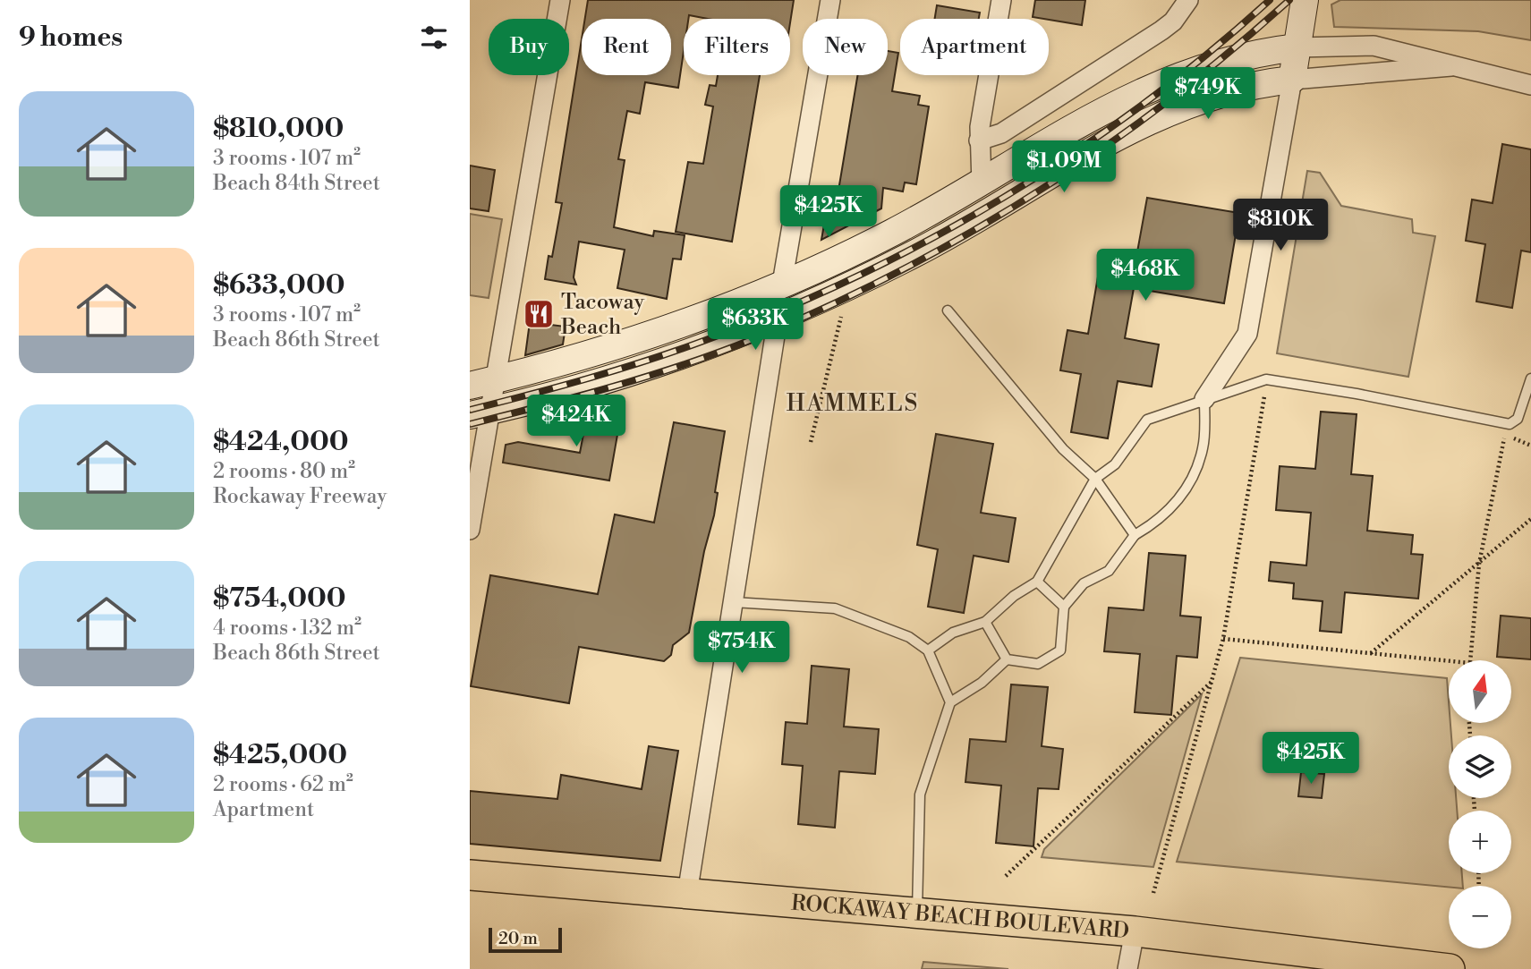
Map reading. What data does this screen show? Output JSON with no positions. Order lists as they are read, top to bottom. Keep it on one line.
{"streets":{"main road":["ROCKAWAY BEACH BOULEVARD"]},"districts":["HAMMELS"],"places":{"restaurant":["Tacoway Beach"]},"scale_bar":"20 m","north":"top","page":{"heading":"9 homes","chip":["Buy","Rent","Filters","New","Apartment"],"price":["$749K","$1.09M","$425K","$810K","$468K","$633K","$424K","$754K","$425K"],"list":[{"name":"$810,000","note":"3 rooms · 107 m² · Beach 84th Street"},{"name":"$633,000","note":"3 rooms · 107 m² · Beach 86th Street"},{"name":"$424,000","note":"2 rooms · 80 m² · Rockaway Freeway"},{"name":"$754,000","note":"4 rooms · 132 m² · Beach 86th Street"},{"name":"$425,000","note":"2 rooms · 62 m² · Apartment"}],"map_buttons":["+","−"],"scale":"20 m"}}
